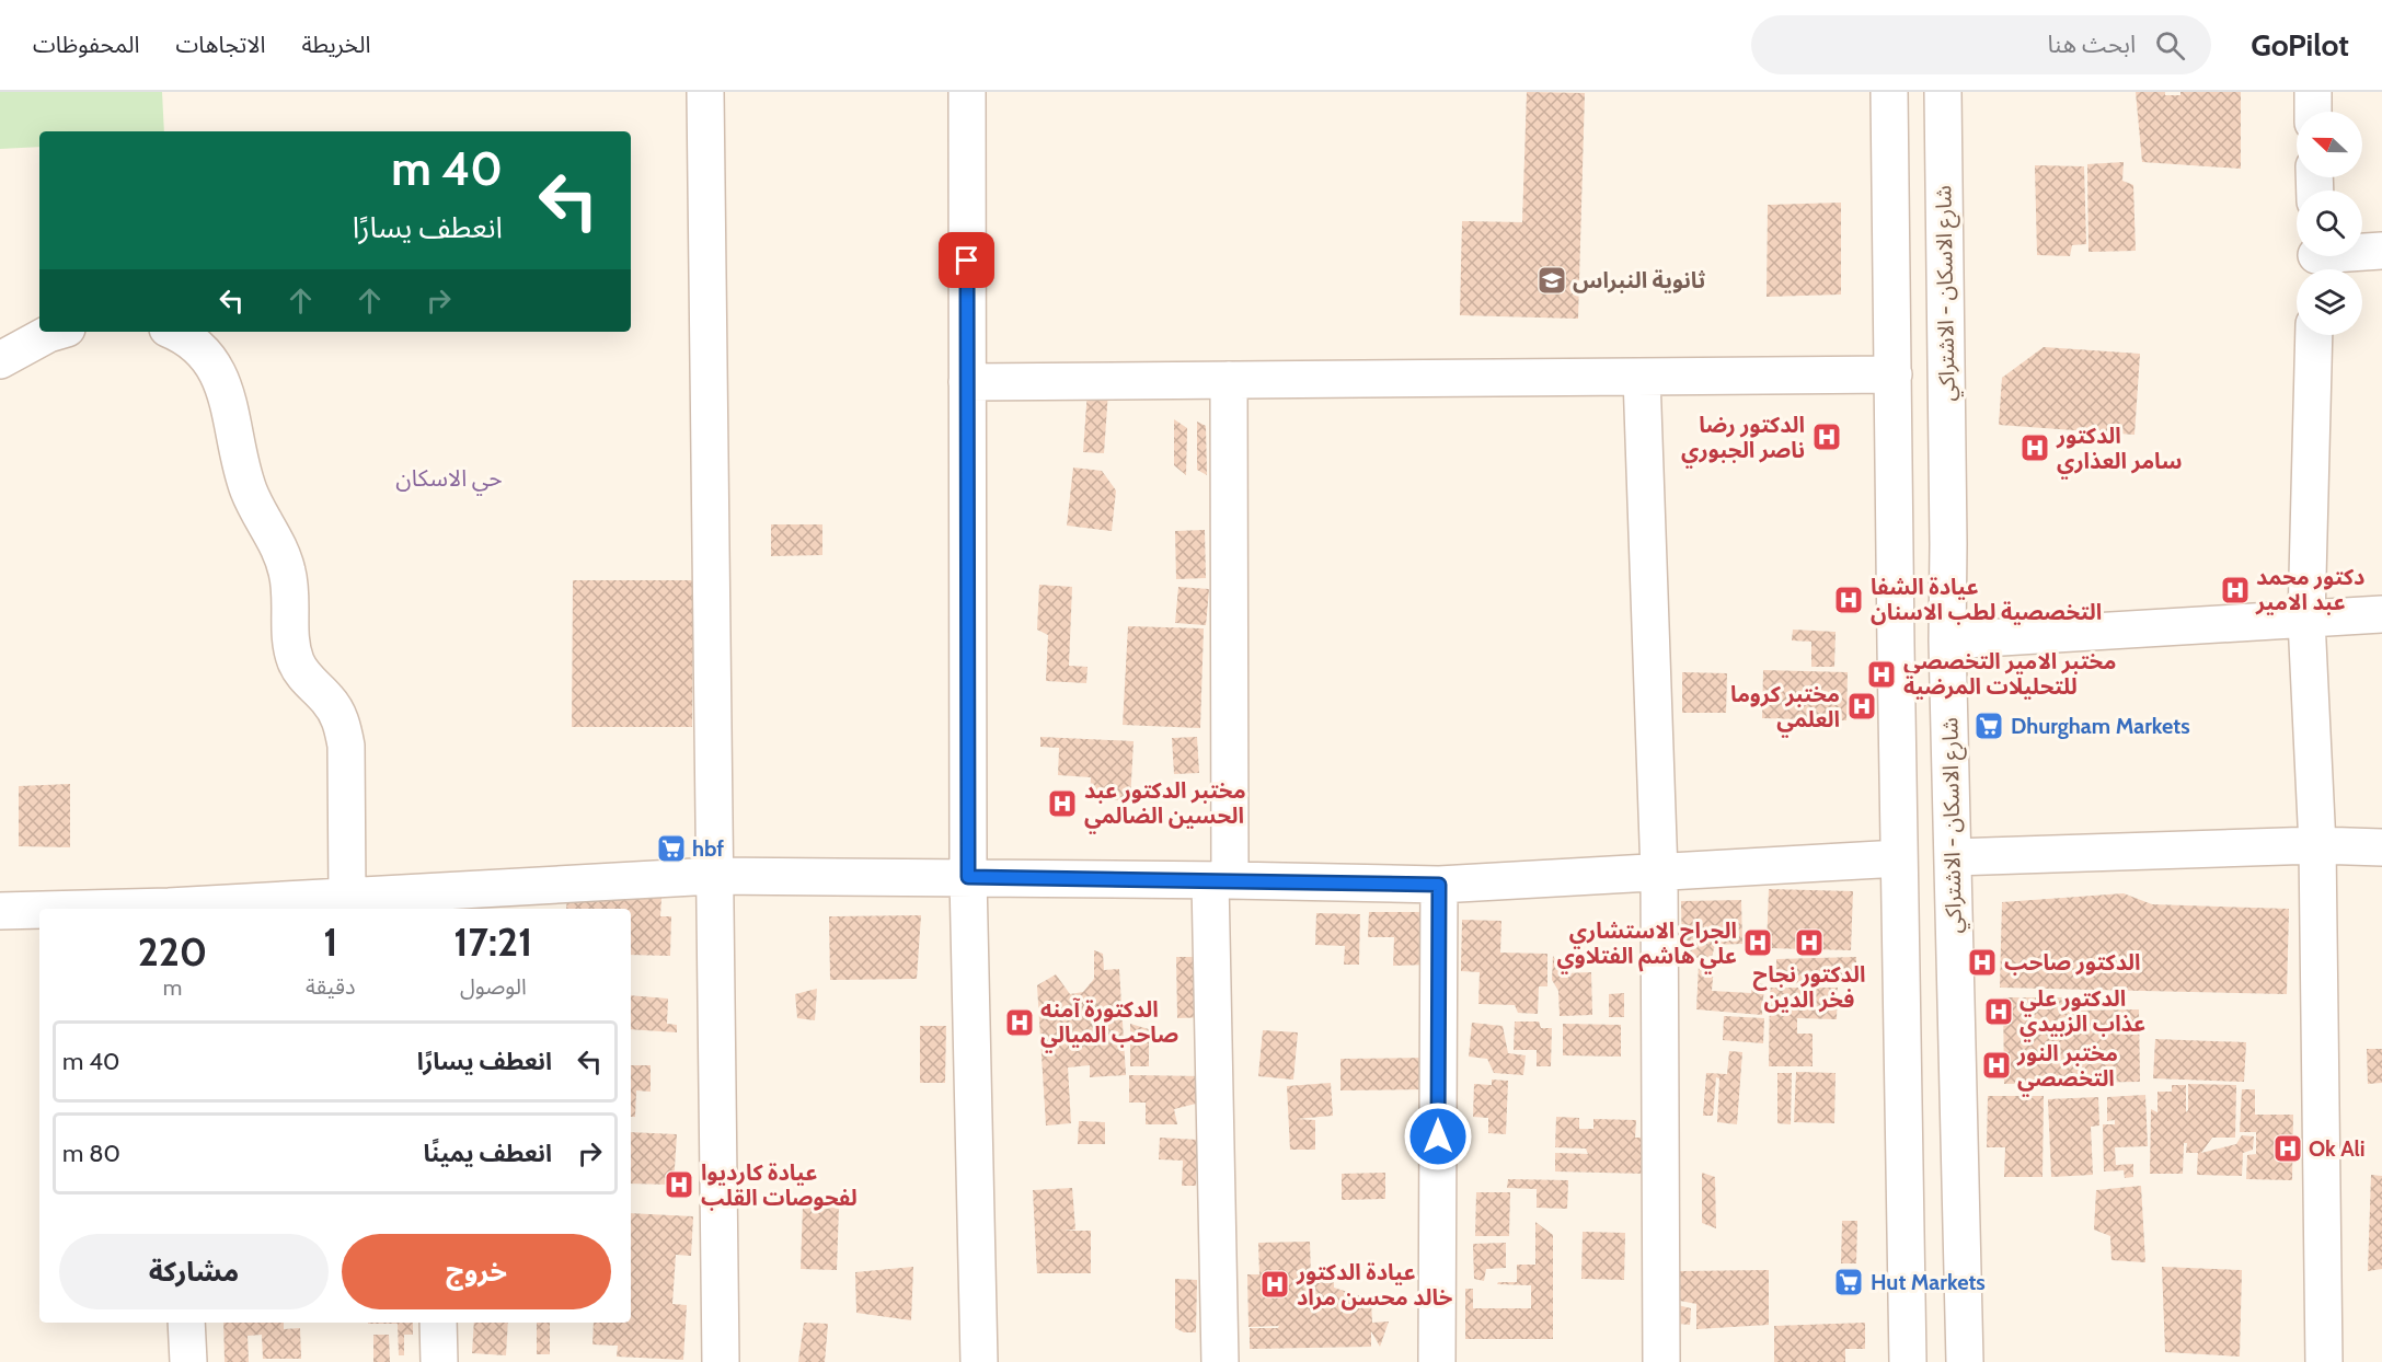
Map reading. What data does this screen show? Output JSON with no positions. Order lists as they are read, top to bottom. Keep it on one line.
{"streets":{"street":["شارع الاسكان - الاشتراكي"]},"districts":["حي الاسكان"],"places":{"school or university":["ثانوية النبراس"],"hospital":["الدكتور رضا ناصر الجبوري","الدكتور سامر العذاري","دكتور محمد عبد الامير","عيادة الشفا التخصصية لطب الاسنان","مختبر الامير التخصصي للتحليلات المرضية","مختبر كروما العلمي","مختبر الدكتور عبد الحسين الضالمي","الجراح الاستشاري علي هاشم الفتلاوي","الدكتور نجاح فخر الدين","الدكتور صاحب","الدكتور علي عذاب الزبيدي","الدكتورة آمنه صاحب الميالي","مختبر النور التخصصي","Ok Ali","عيادة كارديوا لفحوصات القلب","عيادة الدكتور خالد محسن مراد"],"supermarket":["Dhurgham Markets","hbf","Hut Markets"]},"north":"left","page":{"header":"GoPilot","search":"ابحث هنا","nav":["الخريطة","الاتجاهات","المحفوظات"],"turn":["40 m","انعطف يسارًا"],"eta":["17:21","الوصول","1","دقيقة","220","m"],"list":[{"name":"انعطف يسارًا","value":"40 m"},{"name":"انعطف يمينًا","value":"80 m"}],"buttons":["خروج","مشاركة"]}}
